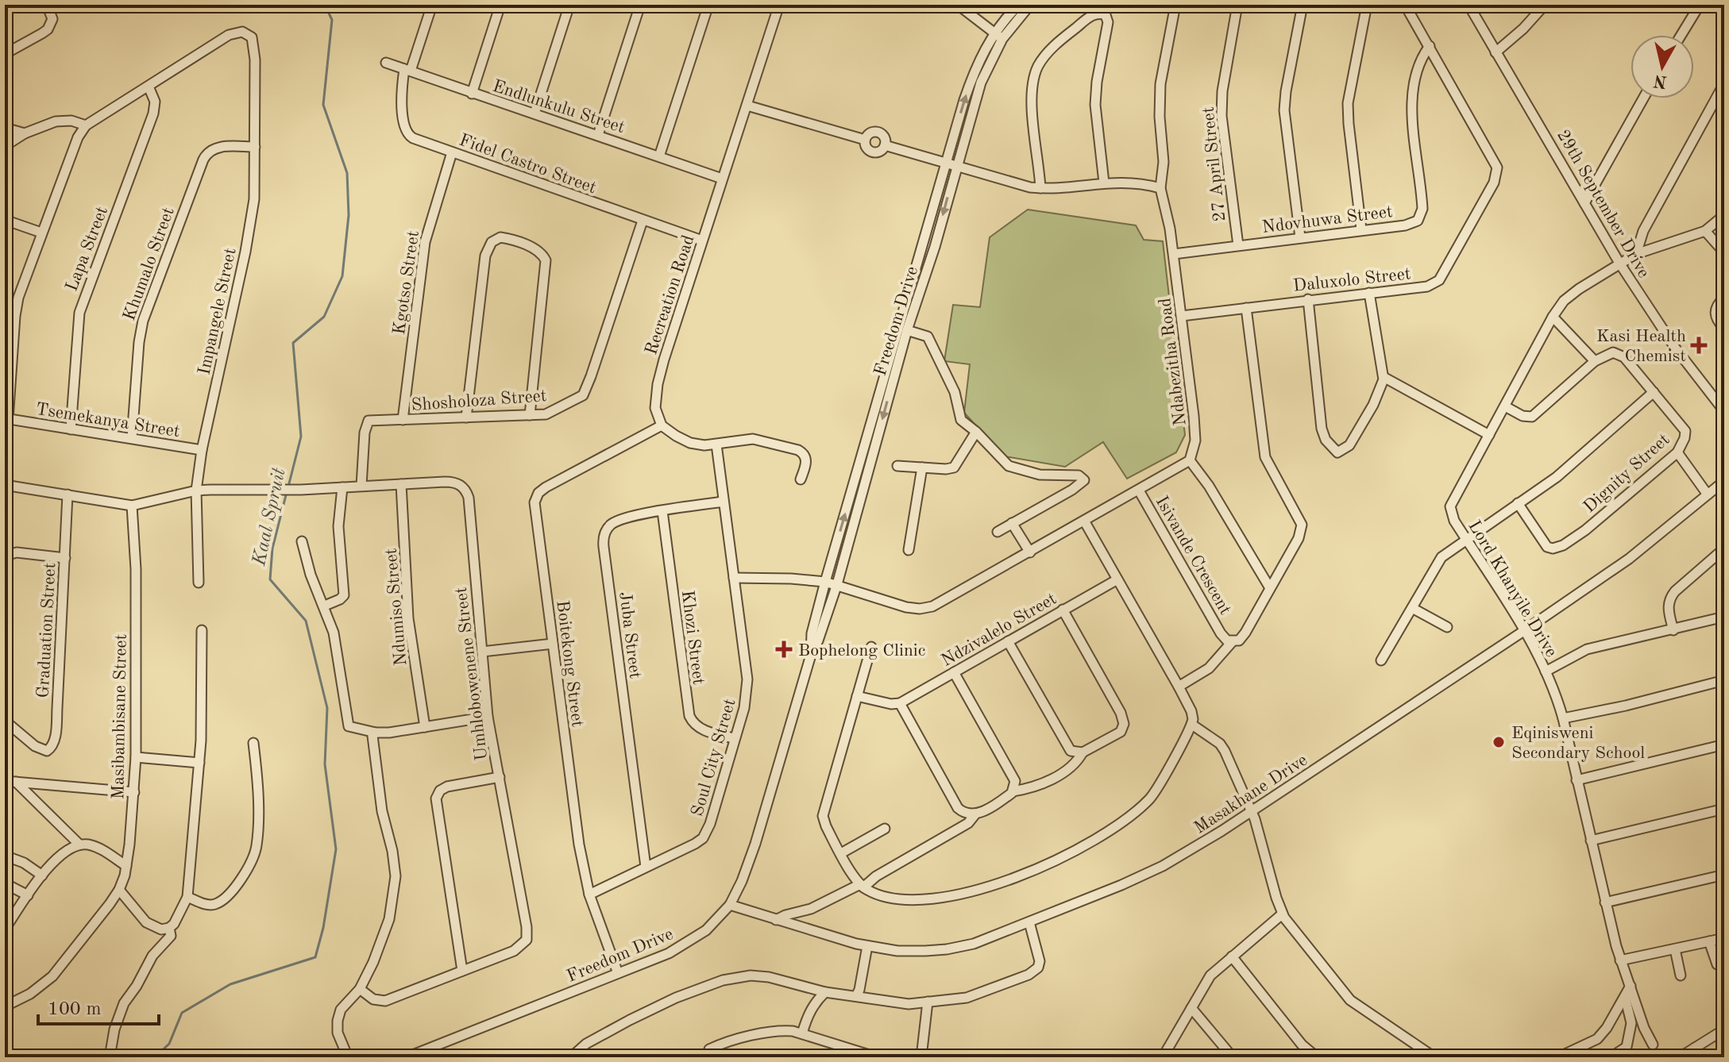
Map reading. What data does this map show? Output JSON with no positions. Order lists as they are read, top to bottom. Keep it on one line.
{"streets":{"street":["Endlunkulu Street","Fidel Castro Street","27 April Street","29th September Drive","Ndovhuwa Street","Lapa Street","Khumalo Street","Daluxolo Street","Kgotso Street","Recreation Road","Impangele Street","Freedom Drive","Ndabezitha Road","Shosholoza Street","Tsemekanya Street","Dignity Street","Isivande Crescent","Lord Khanyile Drive","Ndumiso Street","Ndzivalelo Street","Graduation Street","Juba Street","Khozi Street","Boitekong Street","Umhlobowenene Street","Masibambisane Street","Soul City Street","Masakhane Drive"]},"crossings":[["Endlunkulu Street","Fidel Castro Street"],["Endlunkulu Street","Recreation Road"],["Fidel Castro Street","Kgotso Street"],["Fidel Castro Street","Recreation Road"],["Fidel Castro Street","Shosholoza Street"],["27 April Street","Ndovhuwa Street"],["29th September Drive","Lord Khanyile Drive"],["Ndovhuwa Street","Daluxolo Street"],["Ndovhuwa Street","Ndabezitha Road"],["Lapa Street","Impangele Street"],["Lapa Street","Tsemekanya Street"],["Khumalo Street","Impangele Street"],["Khumalo Street","Tsemekanya Street"],["Daluxolo Street","Ndabezitha Road"],["Daluxolo Street","Isivande Crescent"],["Kgotso Street","Shosholoza Street"],["Recreation Road","Boitekong Street"],["Impangele Street","Tsemekanya Street"],["Impangele Street","Umhlobowenene Street"],["Freedom Drive","Boitekong Street"],["Freedom Drive","Masakhane Drive"],["Shosholoza Street","Umhlobowenene Street"],["Lord Khanyile Drive","Masakhane Drive"],["Ndumiso Street","Umhlobowenene Street"],["Juba Street","Khozi Street"],["Juba Street","Soul City Street"],["Khozi Street","Soul City Street"],["Boitekong Street","Soul City Street"],["Umhlobowenene Street","Masibambisane Street"]],"water":["Kaal Spruit"],"places":{"health":["Kasi Health Chemist","Bophelong Clinic"],"other":["Eqinisweni Secondary School"]},"scale_bar":"100 m","north":"bottom"}
